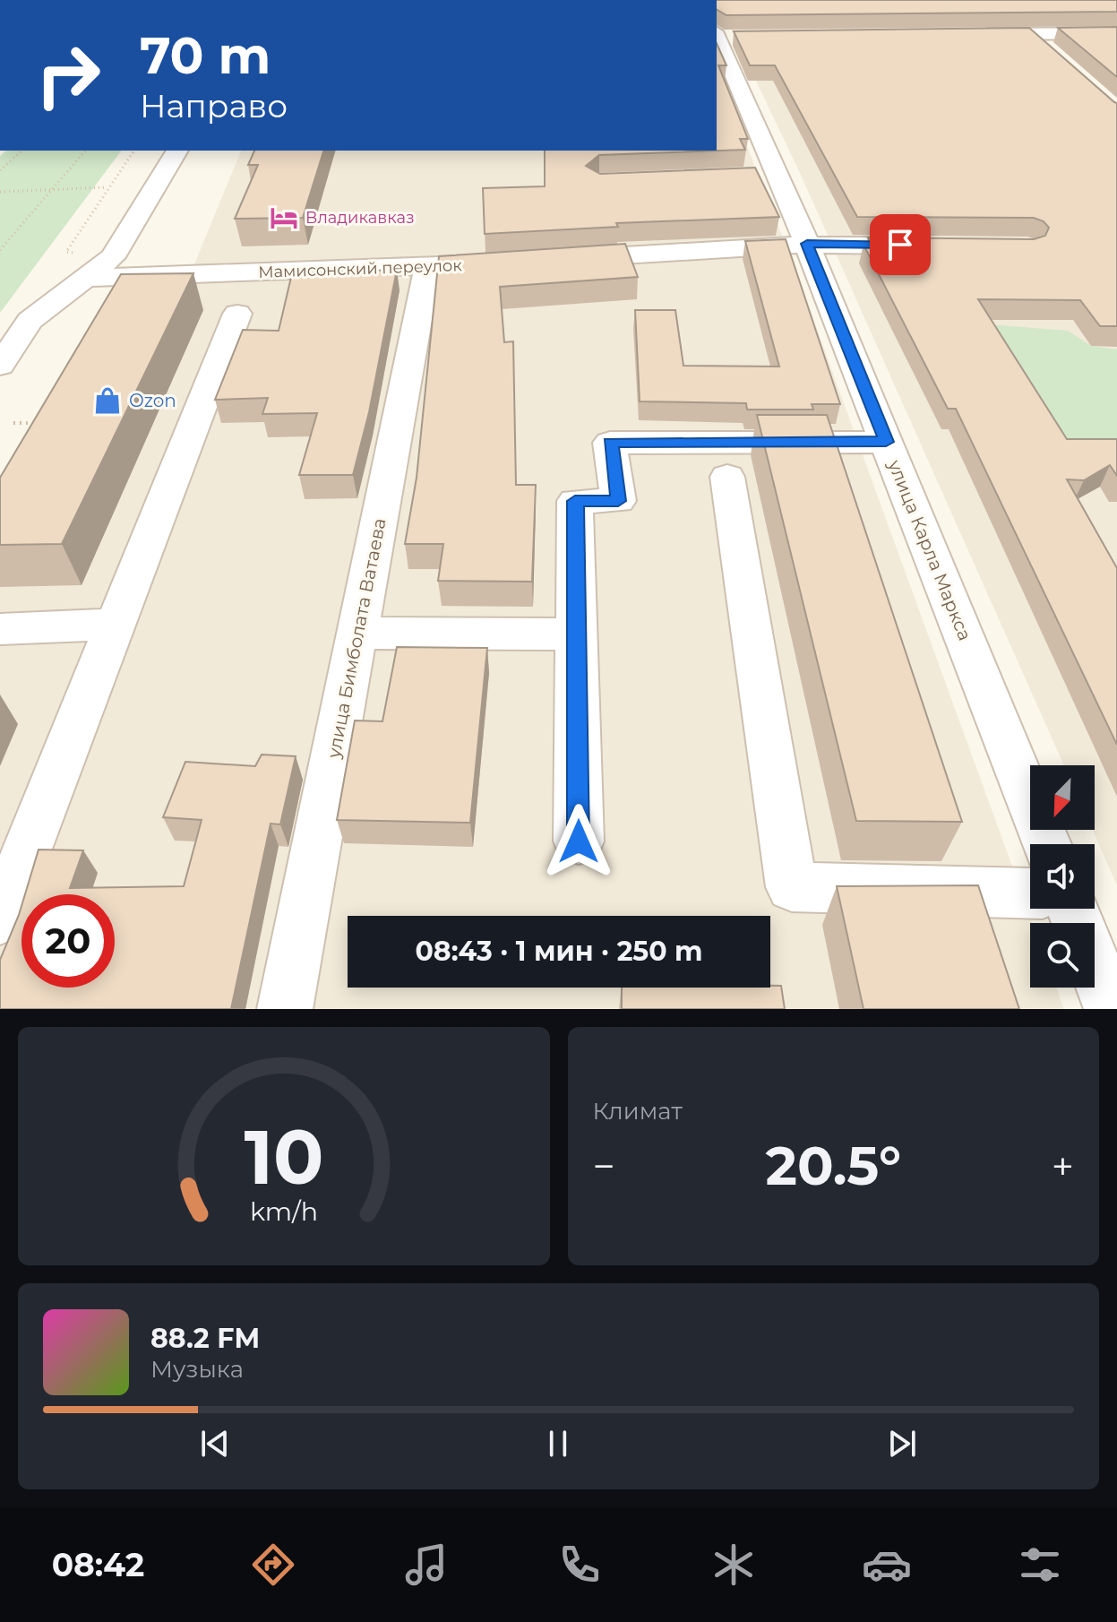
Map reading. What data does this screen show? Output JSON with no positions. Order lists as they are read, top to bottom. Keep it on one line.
{"streets":{"street":["Мамисонский переулок","улица Карла Маркса","улица Бимболата Ватаева"]},"crossings":[["Мамисонский переулок","улица Бимболата Ватаева"]],"places":{"hotel":["Владикавказ"],"shop":["Ozon"]},"north":"bottom left","page":{"turn":["70 m","Направо"],"limit":"20","trip":"08:43 · 1 мин · 250 m","tile":"Климат","heat":["−","20.5°","+"],"song":["88.2 FM","Музыка"],"tabs":"08:42","gauge":["10","km/h"]}}
